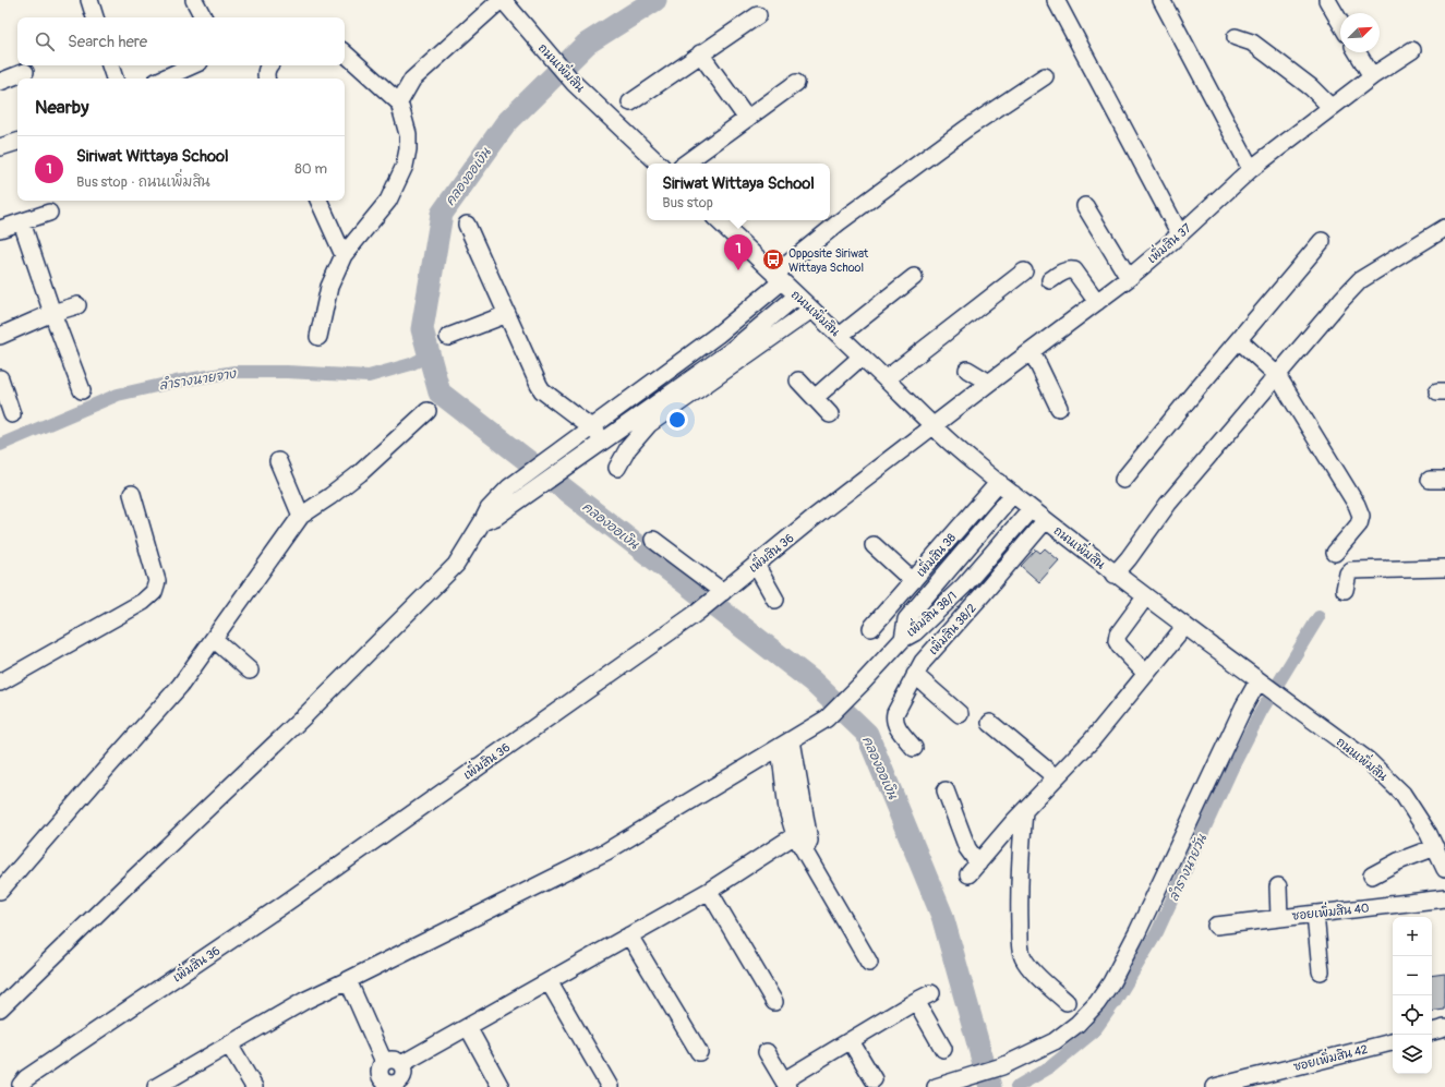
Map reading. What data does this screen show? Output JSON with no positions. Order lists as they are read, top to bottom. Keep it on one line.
{"streets":{"street":["ถนนเพิ่มสิน","เพิ่มสิน 37","เพิ่มสิน 36","เพิ่มสิน 38","เพิ่มสิน 38/1","เพิ่มสิน 38/2","ซอยเพิ่มสิน 40","ซอยเพิ่มสิน 42"]},"crossings":[["ถนนเพิ่มสิน","เพิ่มสิน 37"],["ถนนเพิ่มสิน","เพิ่มสิน 36"],["ถนนเพิ่มสิน","เพิ่มสิน 38"],["ถนนเพิ่มสิน","เพิ่มสิน 38/1"],["ถนนเพิ่มสิน","เพิ่มสิน 38/2"],["เพิ่มสิน 37","เพิ่มสิน 36"]],"water":["คลองออเงิน","ลำรางนายจาง","ลำรางนายวัน"],"places":{"bus stop":["Opposite Siriwat Wittaya School"]},"north":"top right","page":{"search":"Search here","heading":"Nearby","list":[{"mark":"1","name":"Siriwat Wittaya School","note":"Bus stop · ถนนเพิ่มสิน","value":"80 m"}],"popup":["Siriwat Wittaya School","Bus stop"],"pins":"1","map_buttons":["+","−"]}}
